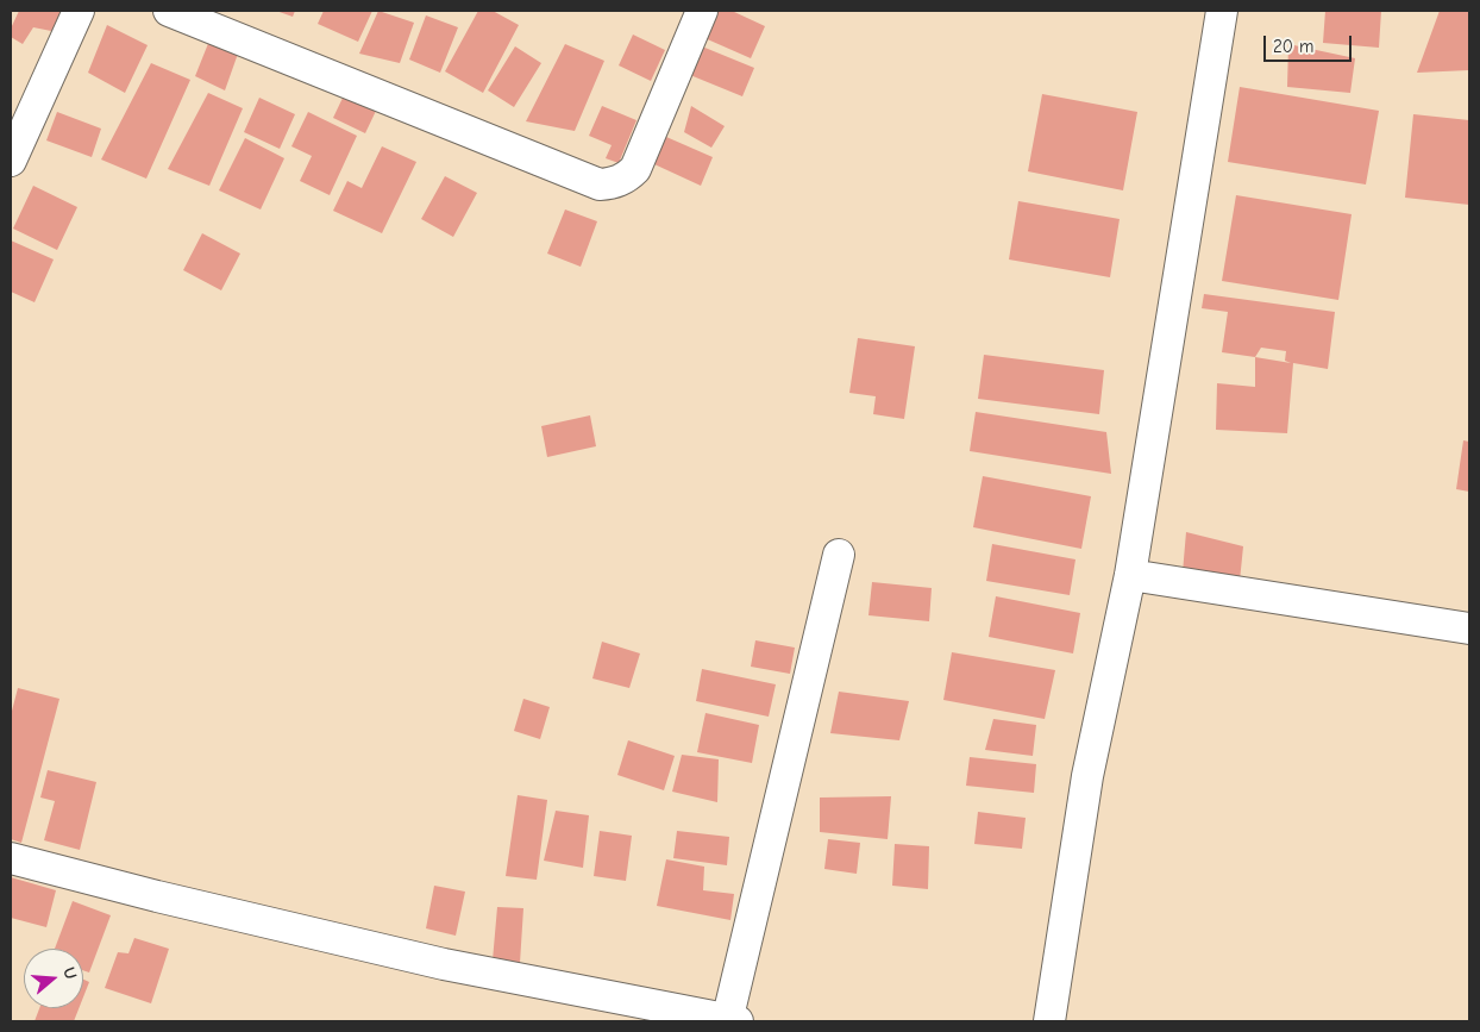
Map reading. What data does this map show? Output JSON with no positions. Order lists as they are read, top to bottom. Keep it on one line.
{"scale_bar":"20 m","north":"right"}
